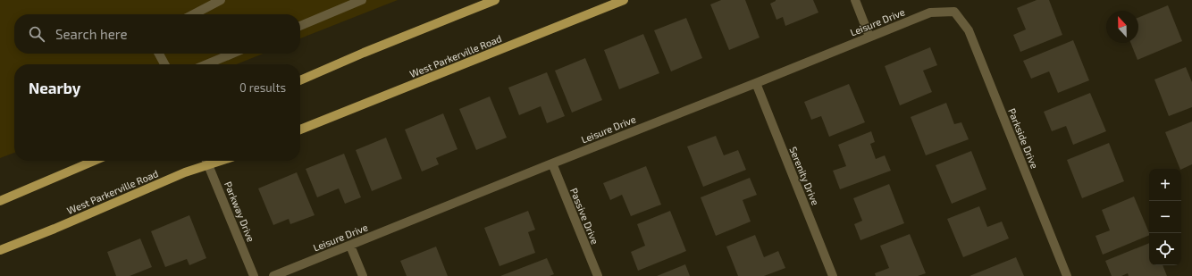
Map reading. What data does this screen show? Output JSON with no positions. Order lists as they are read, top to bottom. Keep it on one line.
{"streets":{"main road":["West Parkerville Road"],"street":["Leisure Drive","Parkside Drive","Serenity Drive","Parkway Drive","Passive Drive"]},"crossings":[["Leisure Drive","Parkside Drive"],["Leisure Drive","Serenity Drive"],["Leisure Drive","Passive Drive"],["West Parkerville Road","Parkway Drive"]],"north":"top","page":{"search":"Search here","heading":["Nearby","0 results"],"map_buttons":["+","−"]}}
